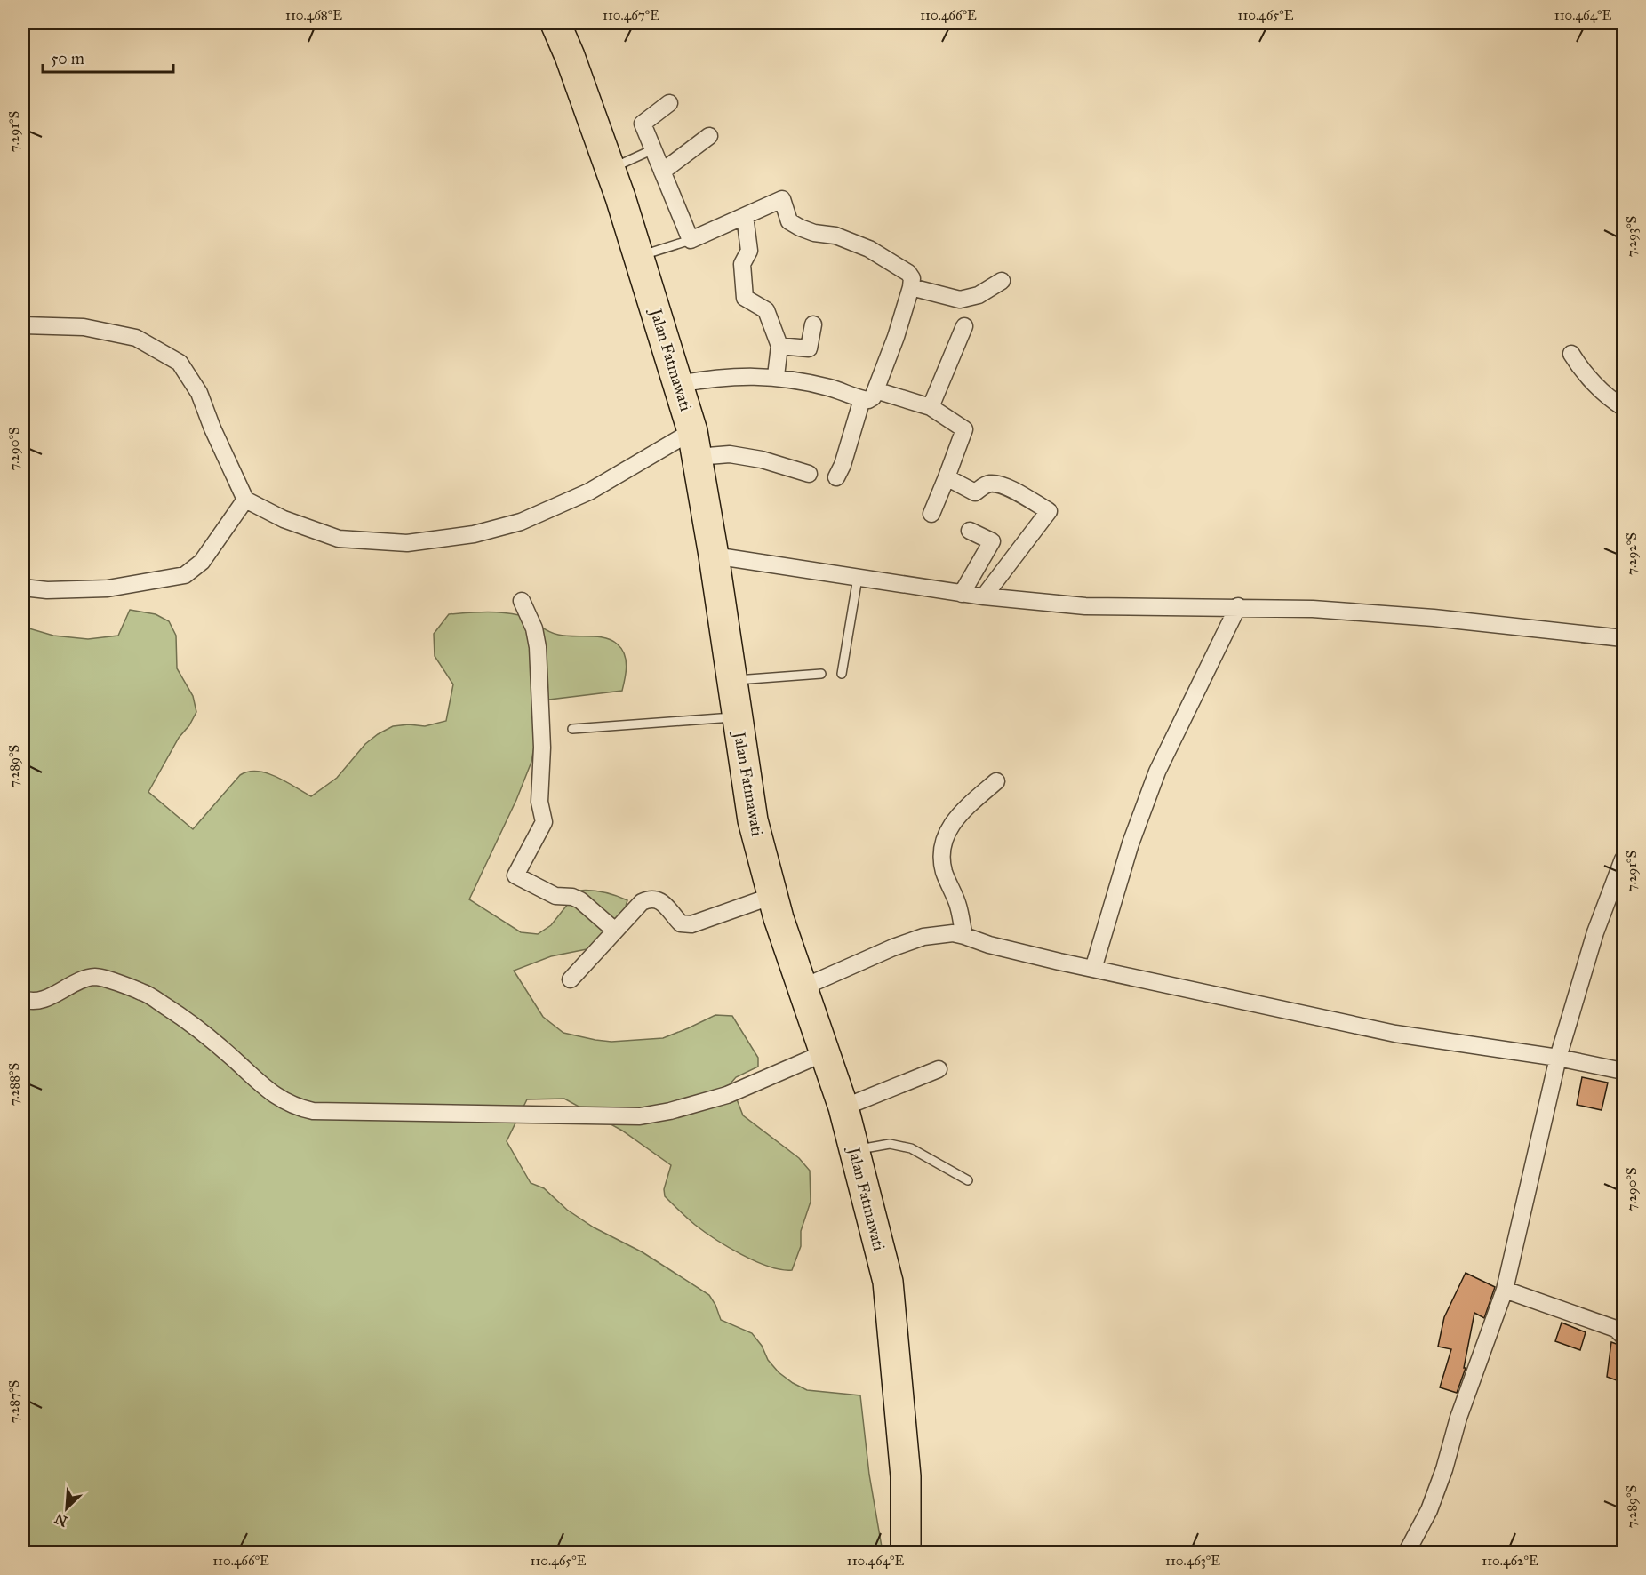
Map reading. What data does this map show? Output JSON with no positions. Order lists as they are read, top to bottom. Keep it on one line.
{"streets":{"highway":["Jalan Fatmawati"]},"scale_bar":"50 m","north":"bottom left","coordinates":["110.468°E","110.467°E","110.466°E","110.465°E","110.464°E","7.291°S","7.293°S","7.290°S","7.292°S","7.289°S","7.288°S","7.287°S","110.463°E","110.462°E"]}
